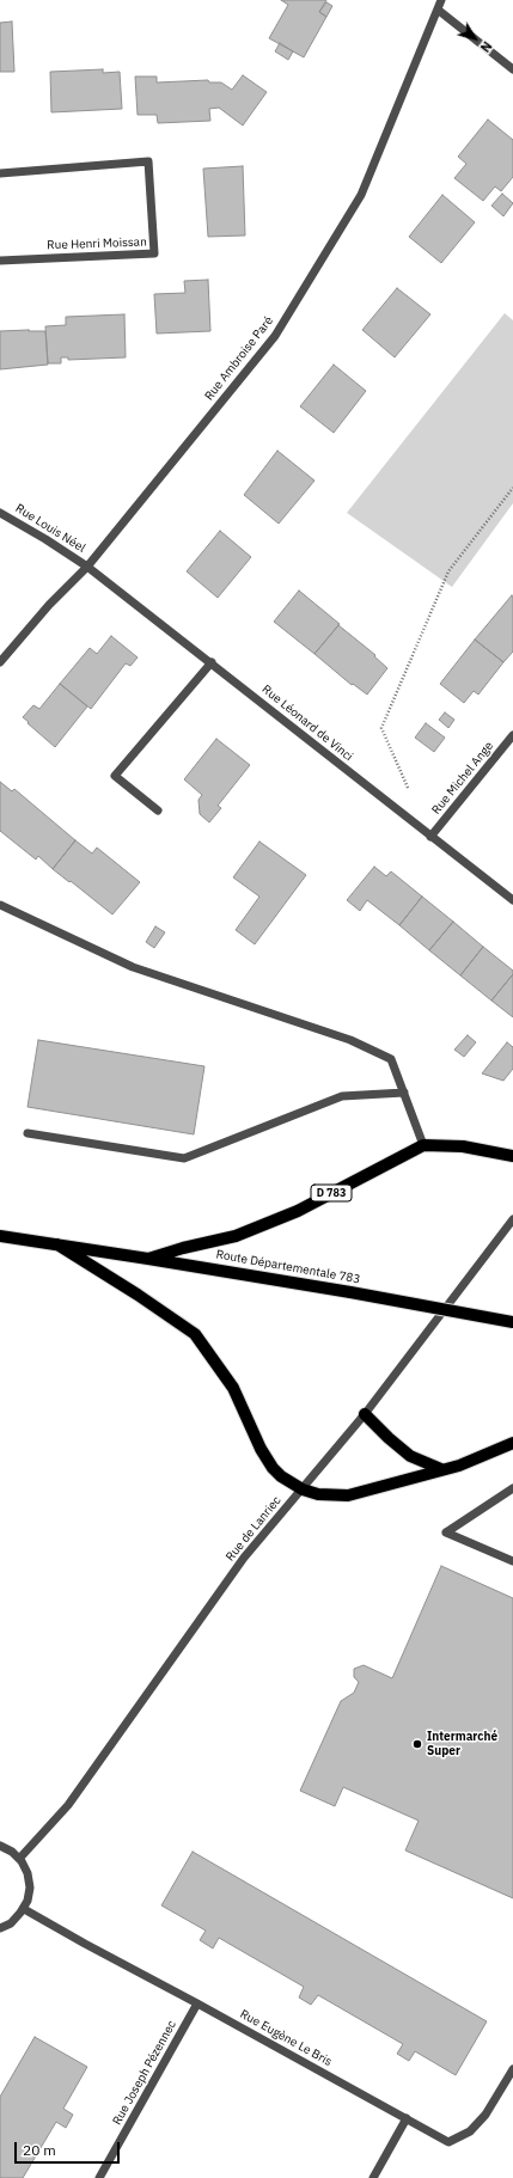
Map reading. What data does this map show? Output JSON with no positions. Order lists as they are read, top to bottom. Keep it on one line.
{"streets":{"main road":["D 783","Route Départementale 783"],"street":["Rue Henri Moissan","Rue Ambroise Paré","Rue Louis Néel","Rue Léonard de Vinci","Rue Michel Ange","Rue de Lanriec","Rue Eugène Le Bris","Rue Joseph Pézennec"]},"crossings":[["Rue Ambroise Paré","Rue Louis Néel"],["Rue Ambroise Paré","Rue Léonard de Vinci"],["Rue Louis Néel","Rue Léonard de Vinci"],["Rue Léonard de Vinci","Rue Michel Ange"],["D 783","Route Départementale 783"],["Rue Eugène Le Bris","Rue Joseph Pézennec"]],"places":["Intermarché Super"],"scale_bar":"20 m","north":"bottom right"}
